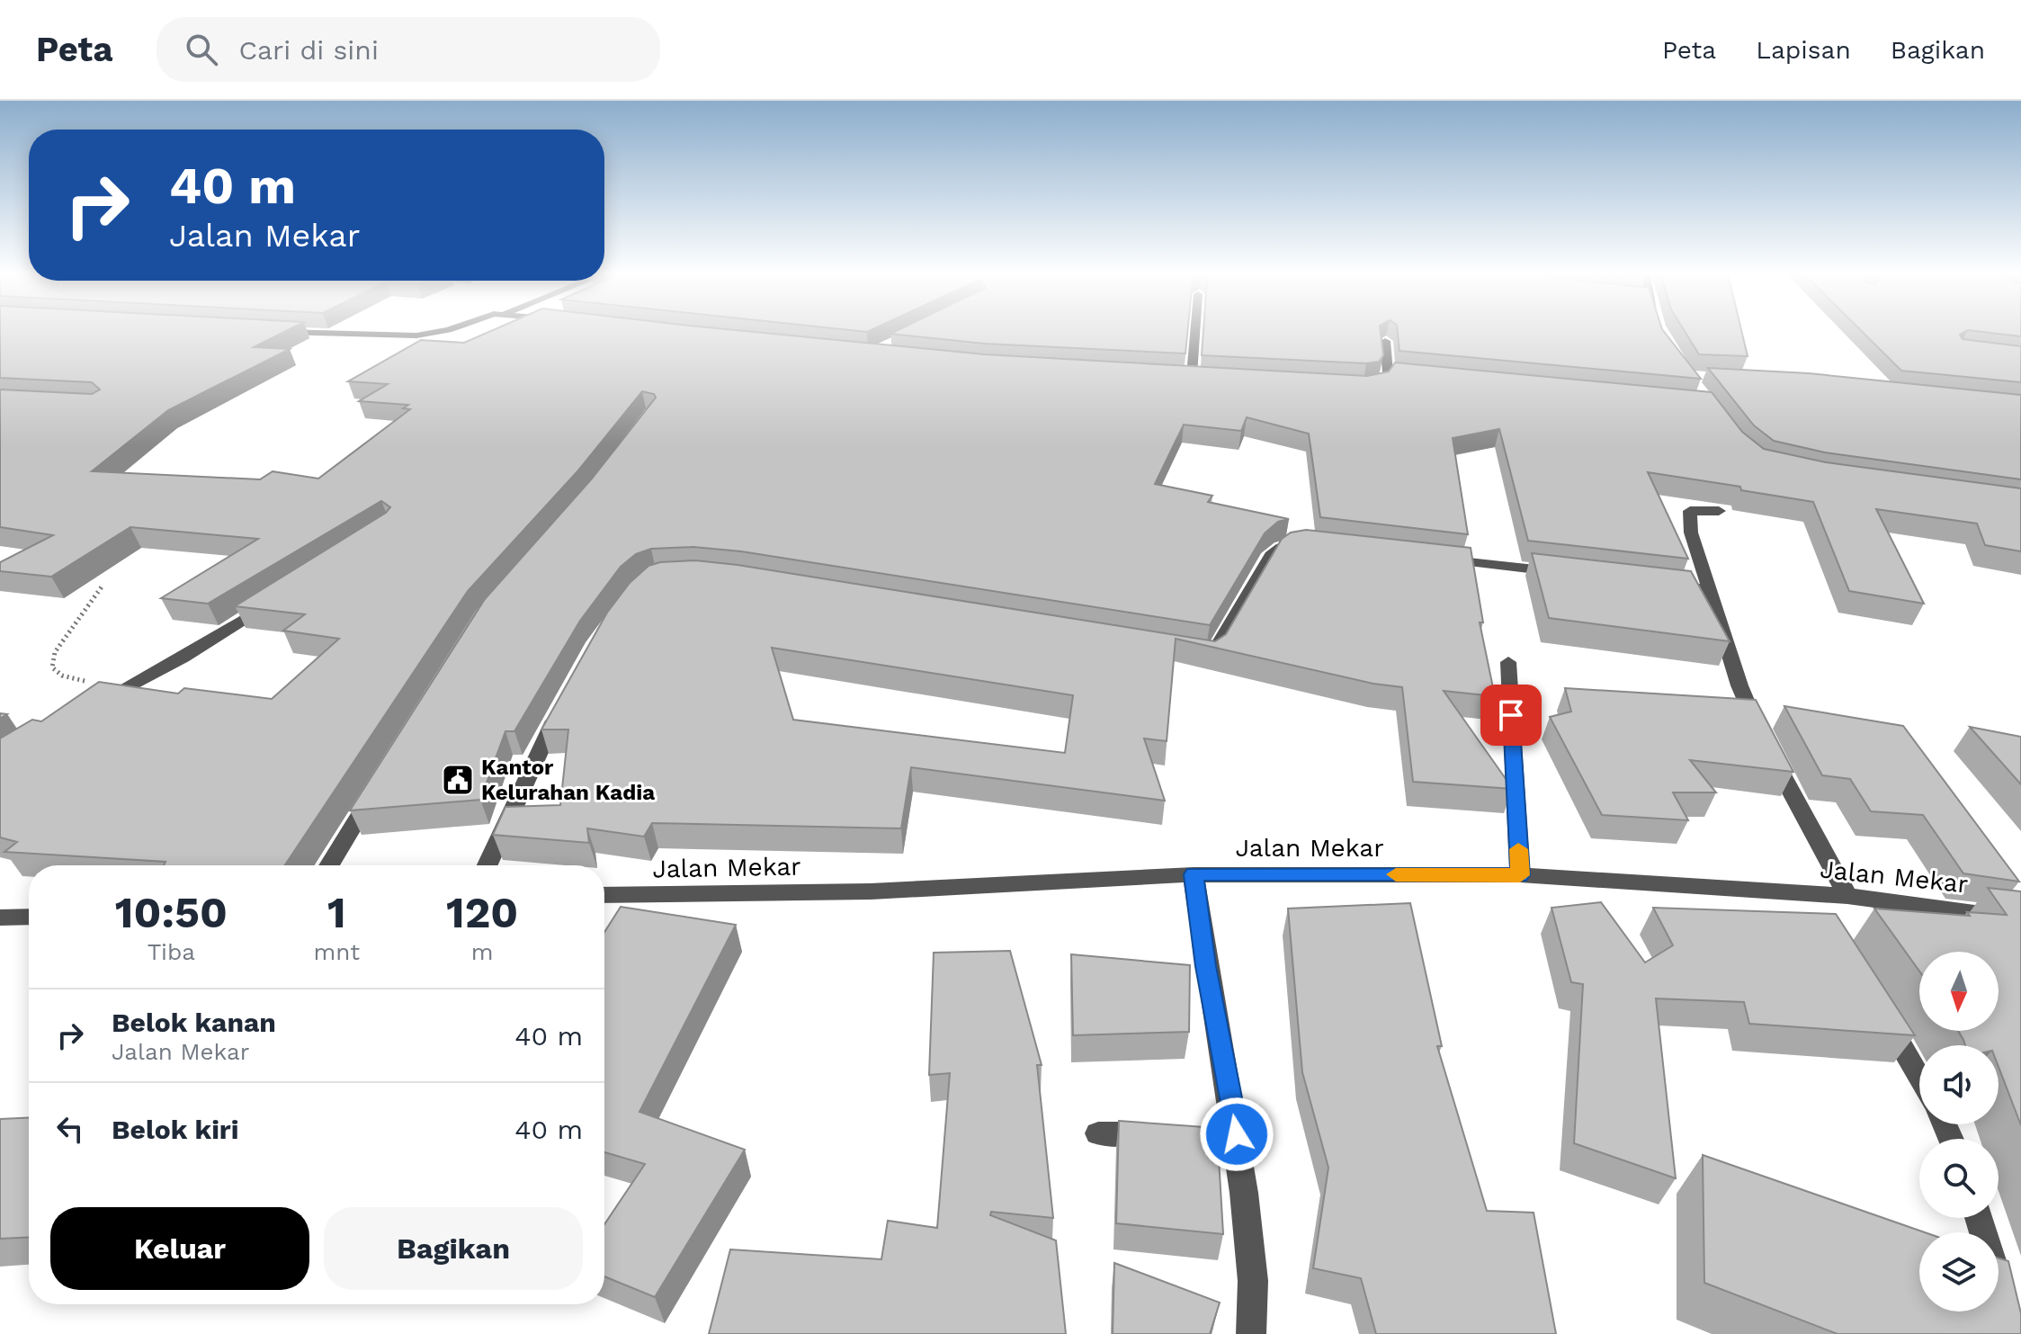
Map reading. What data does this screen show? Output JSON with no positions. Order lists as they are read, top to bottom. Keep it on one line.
{"streets":{"street":["Jalan Mekar"]},"places":{"public building":["Kantor Kelurahan Kadia"]},"north":"bottom","page":{"header":"Peta","search":"Cari di sini","nav":["Peta","Lapisan","Bagikan"],"turn":["40 m","Jalan Mekar"],"eta":["10:50","Tiba","1","mnt","120","m"],"list":[{"name":"Belok kanan","note":"Jalan Mekar","value":"40 m"},{"name":"Belok kiri","value":"40 m"}],"buttons":["Keluar","Bagikan"]}}
